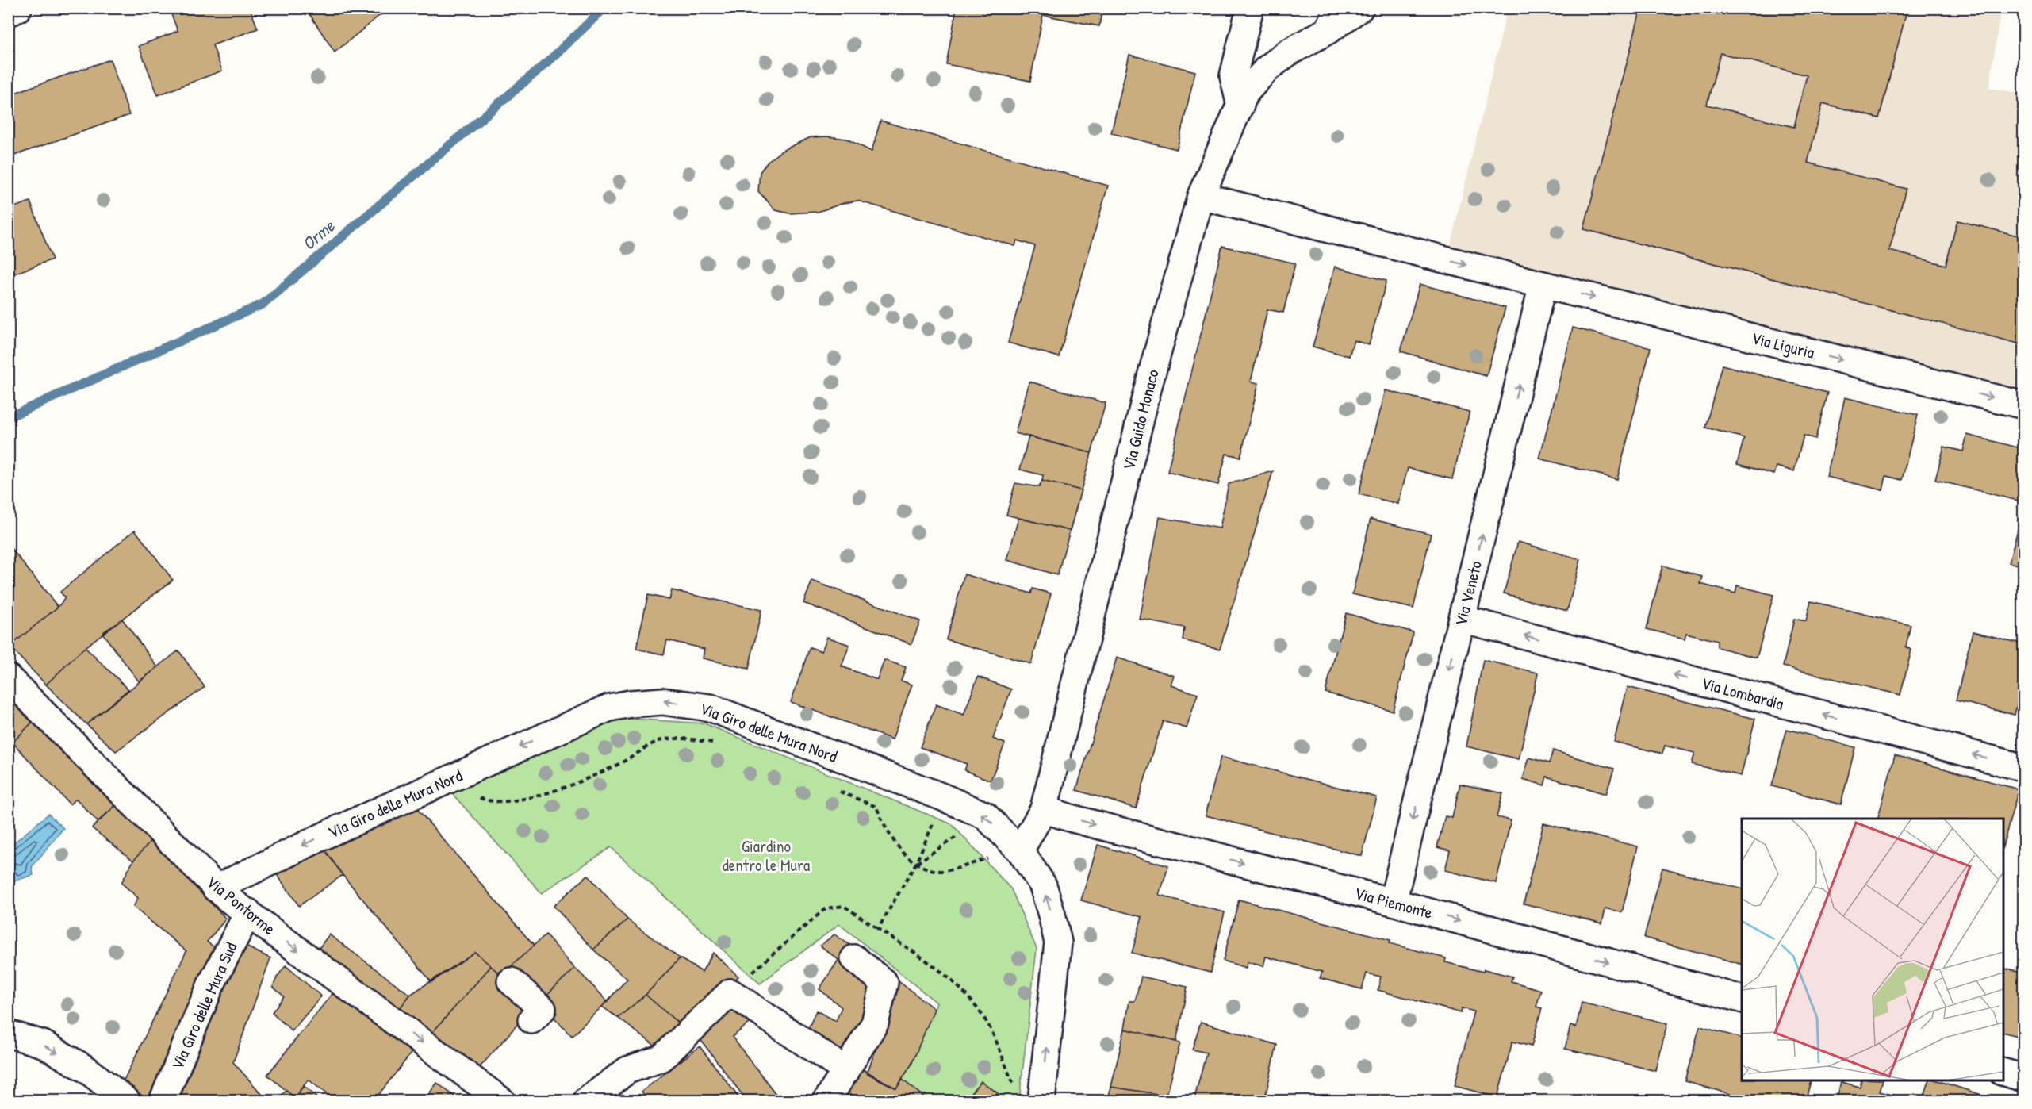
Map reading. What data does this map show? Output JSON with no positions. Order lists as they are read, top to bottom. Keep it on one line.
{"streets":{"street":["Via Liguria","Via Guido Monaco","Via Veneto","Via Lombardia","Via Giro delle Mura Nord","Via Piemonte","Via Pontorme","Via Giro delle Mura Sud"]},"crossings":[["Via Liguria","Via Guido Monaco"],["Via Liguria","Via Veneto"],["Via Guido Monaco","Via Giro delle Mura Nord"],["Via Guido Monaco","Via Piemonte"],["Via Veneto","Via Lombardia"],["Via Veneto","Via Piemonte"],["Via Giro delle Mura Nord","Via Pontorme"],["Via Pontorme","Via Giro delle Mura Sud"]],"one_way":["Via Liguria","Via Lombardia","Via Piemonte","Via Pontorme"],"water":["Orme"],"parks":["Giardino dentro le Mura"]}
